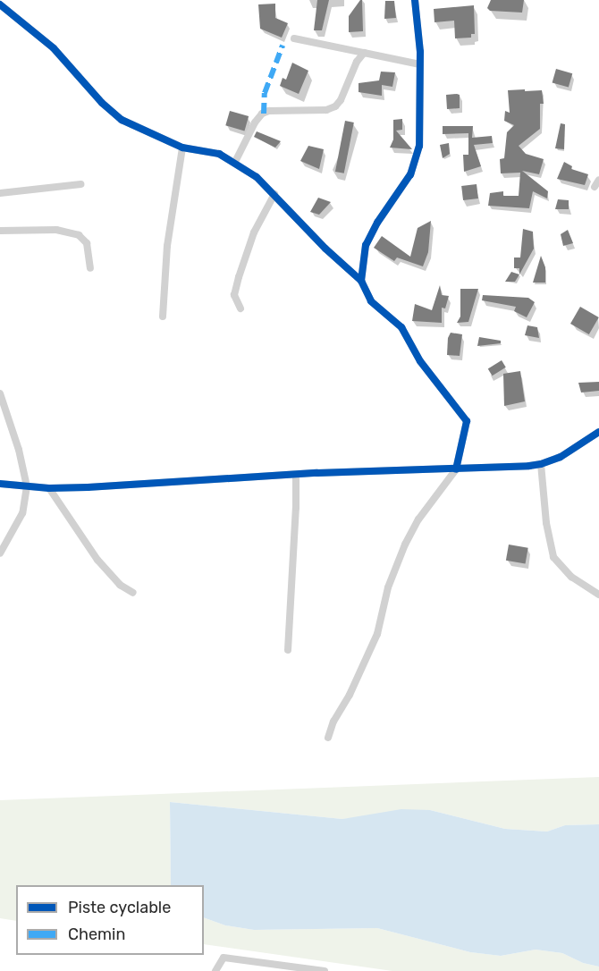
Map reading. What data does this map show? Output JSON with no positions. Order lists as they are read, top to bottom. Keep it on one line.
{"legend":["Piste cyclable","Chemin"]}
